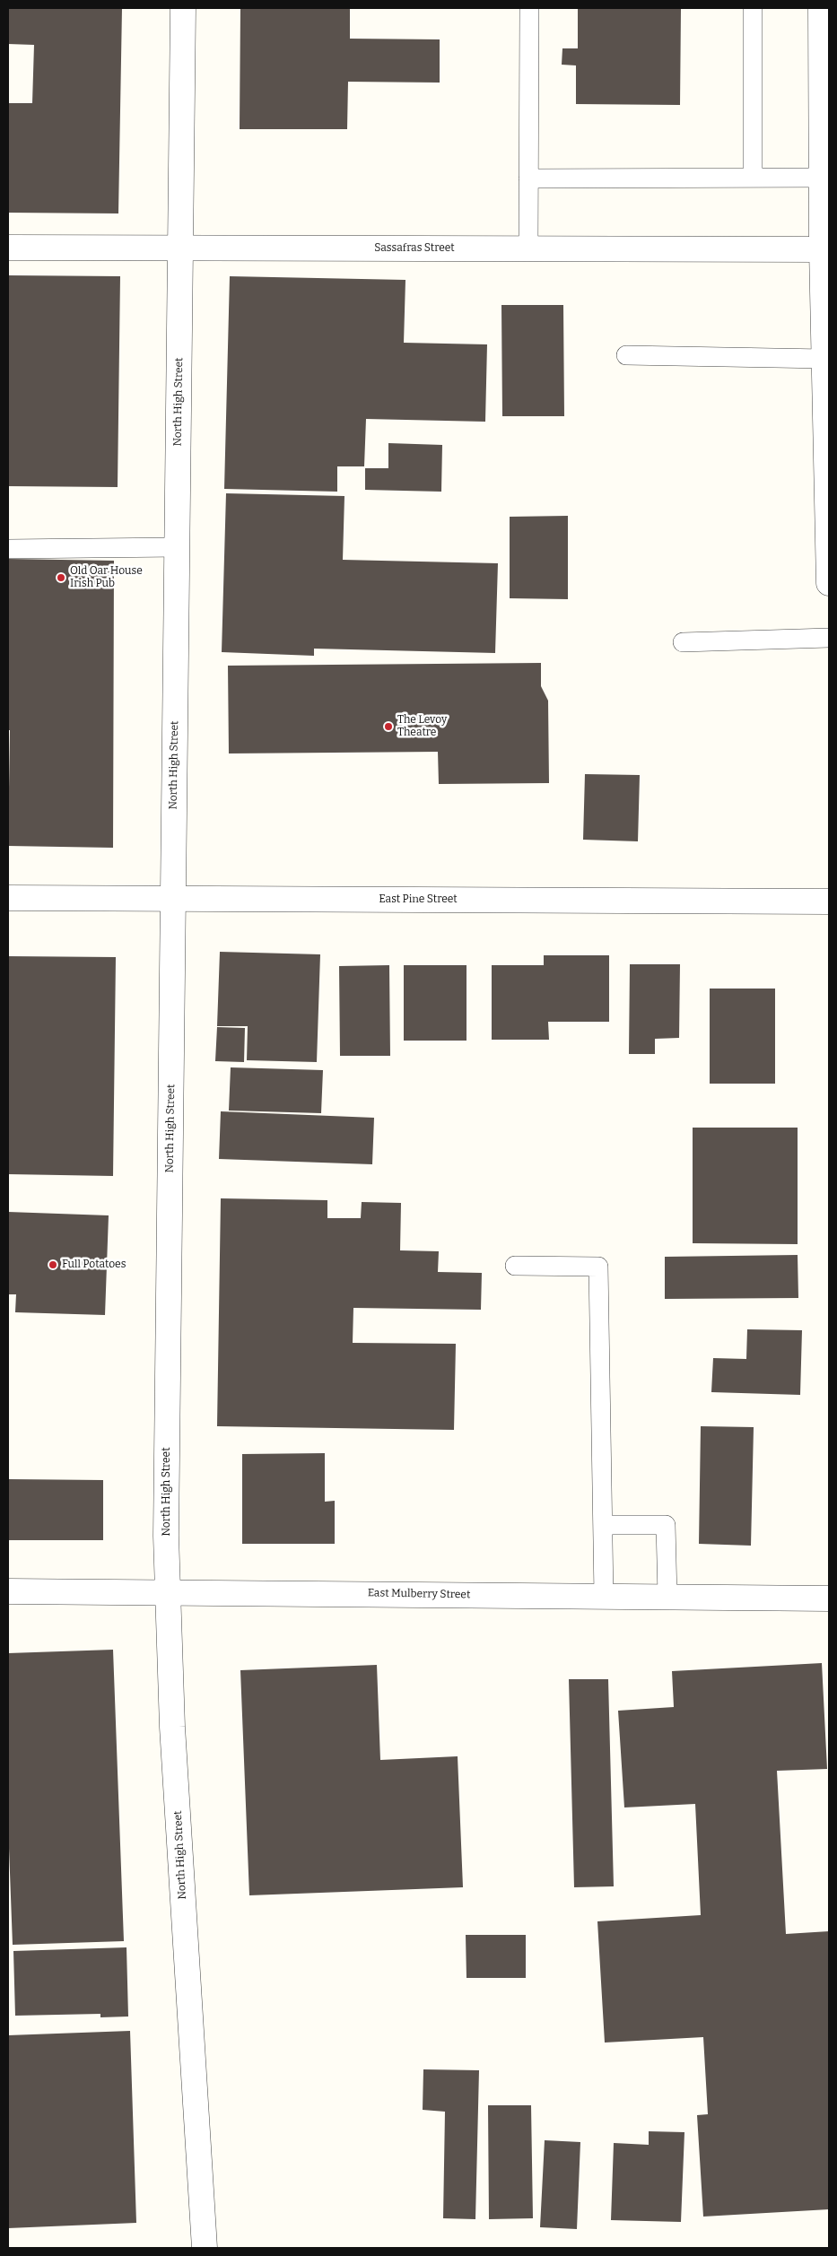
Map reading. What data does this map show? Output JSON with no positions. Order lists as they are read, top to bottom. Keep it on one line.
{"streets":{"street":["Sassafras Street","North High Street","East Pine Street","East Mulberry Street"]},"crossings":[["Sassafras Street","North High Street"],["North High Street","East Pine Street"],["North High Street","East Mulberry Street"]],"places":["Old Oar House Irish Pub","The Levoy Theatre","Full Potatoes"]}
